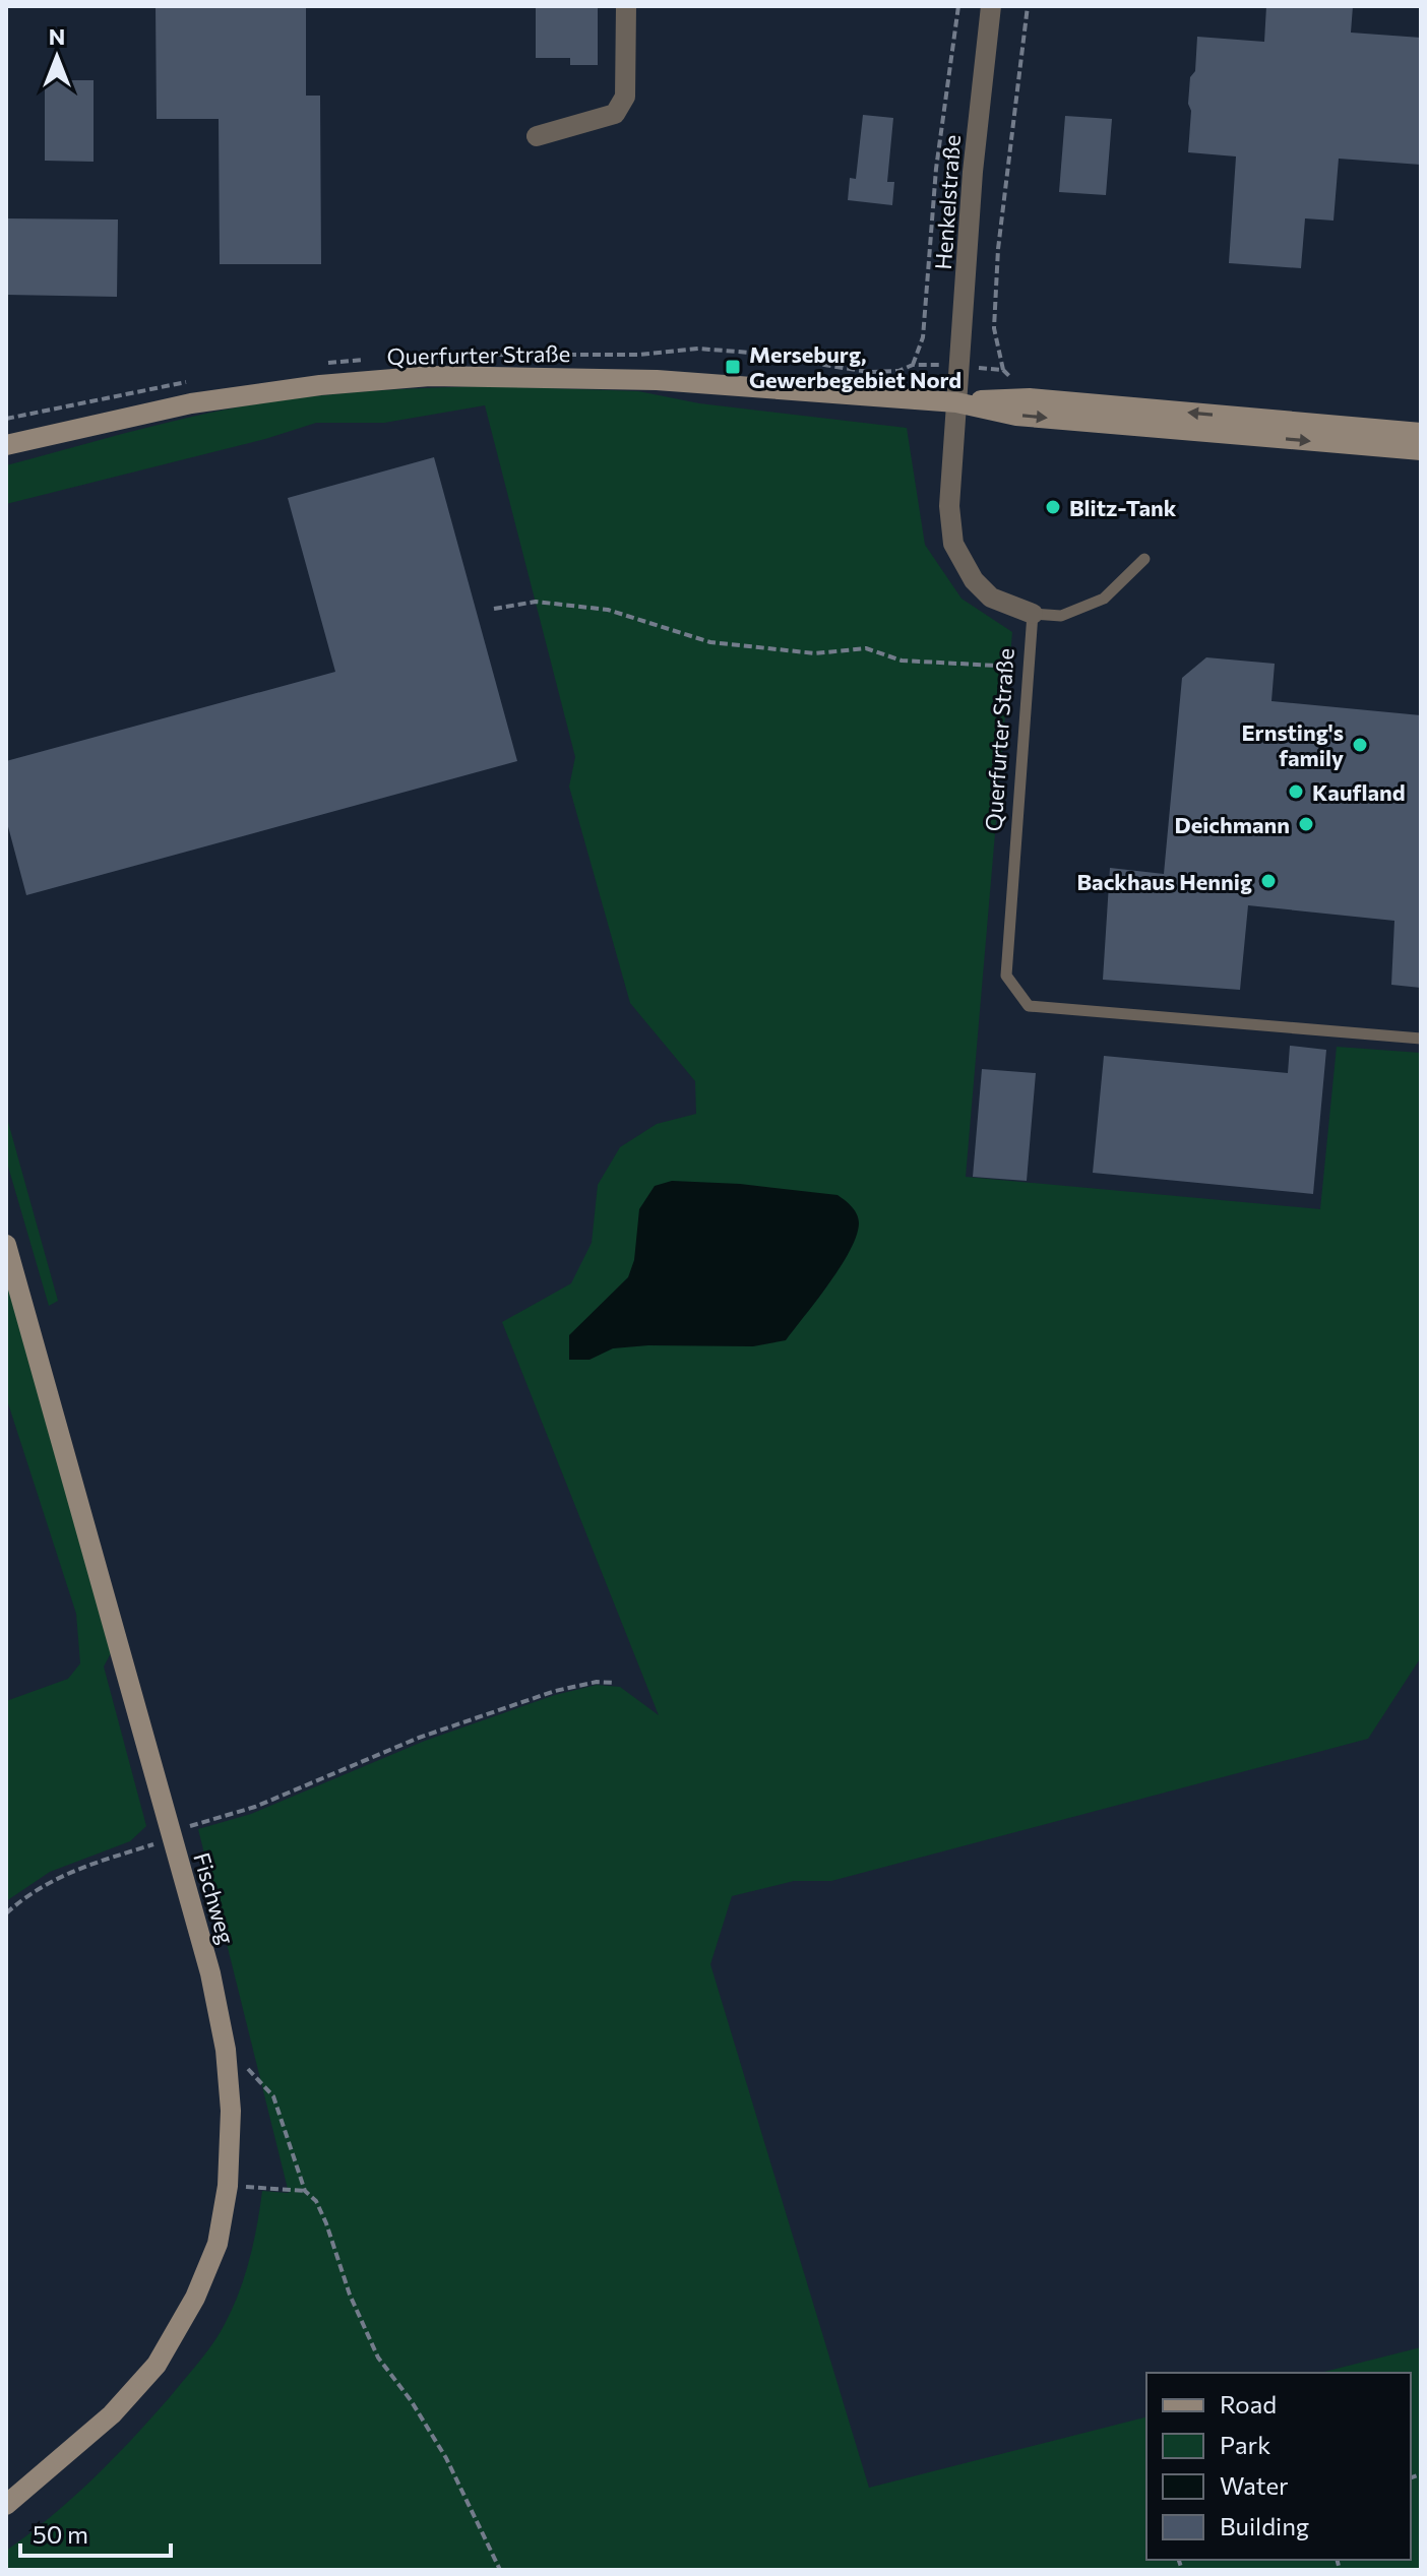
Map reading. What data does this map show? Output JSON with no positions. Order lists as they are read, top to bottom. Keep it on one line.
{"streets":{"main road":["Querfurter Straße","Fischweg"],"street":["Henkelstraße"]},"crossings":[["Henkelstraße","Querfurter Straße"]],"places":{"transit":["Merseburg, Gewerbegebiet Nord"],"other":["Blitz-Tank","Ernsting's family","Kaufland","Deichmann","Backhaus Hennig"]},"legend":["Road","Park","Water","Building"],"scale_bar":"50 m","north":"top"}
